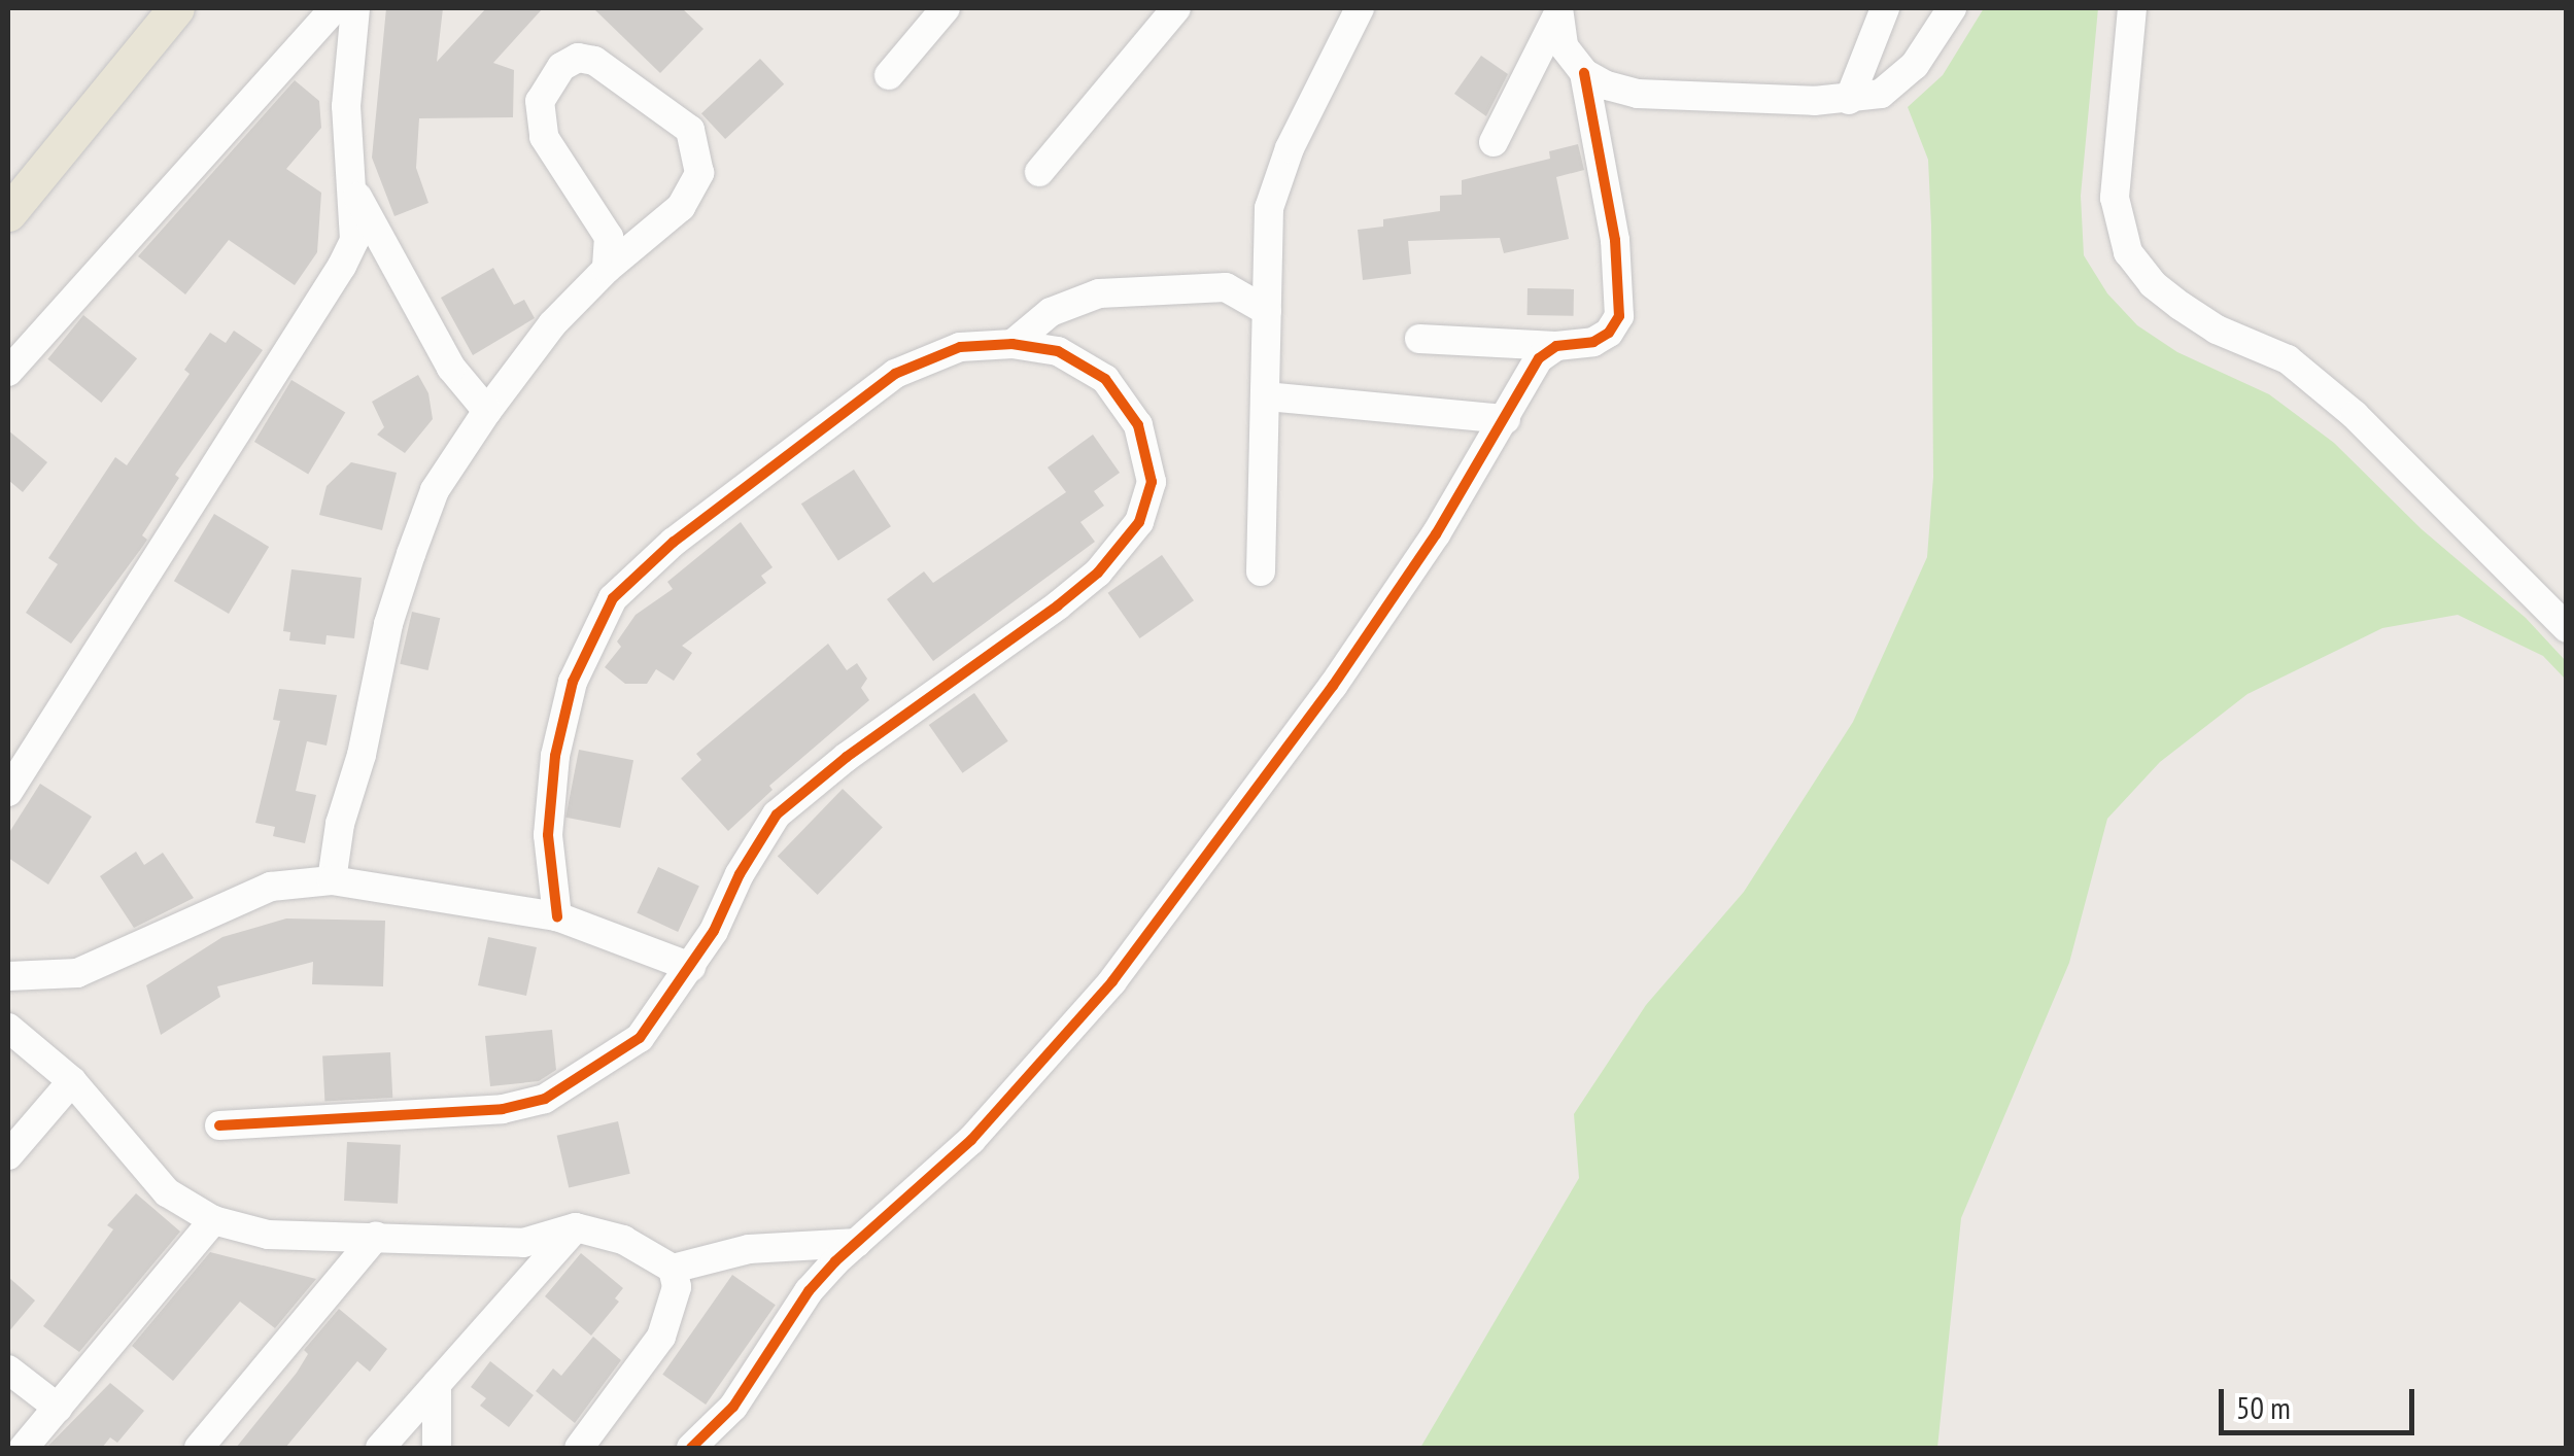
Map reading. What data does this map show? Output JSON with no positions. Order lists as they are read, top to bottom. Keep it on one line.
{"scale_bar":"50 m"}
